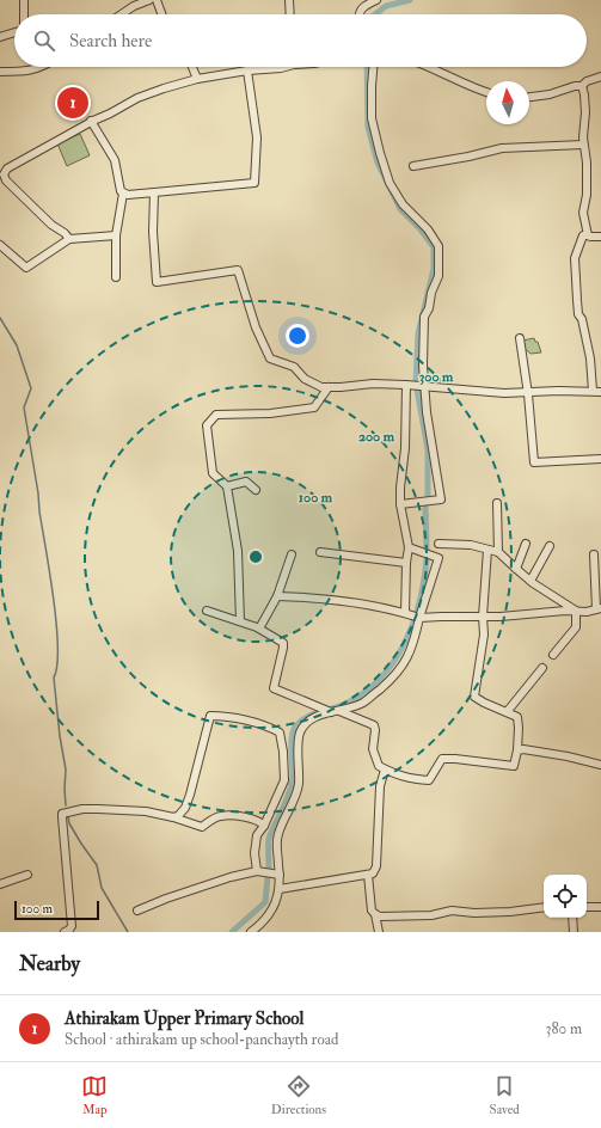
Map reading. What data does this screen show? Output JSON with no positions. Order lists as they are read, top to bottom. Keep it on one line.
{"scale_bar":"100 m","north":"top","page":{"search":"Search here","pins":"1","scale":"100 m","heading":"Nearby","list":[{"mark":"1","name":"Athirakam Upper Primary School","note":"School · athirakam up school-panchayth road","value":"380 m"}],"nav":["Map","Directions","Saved"]},"rings":["300 m","200 m","100 m"]}
